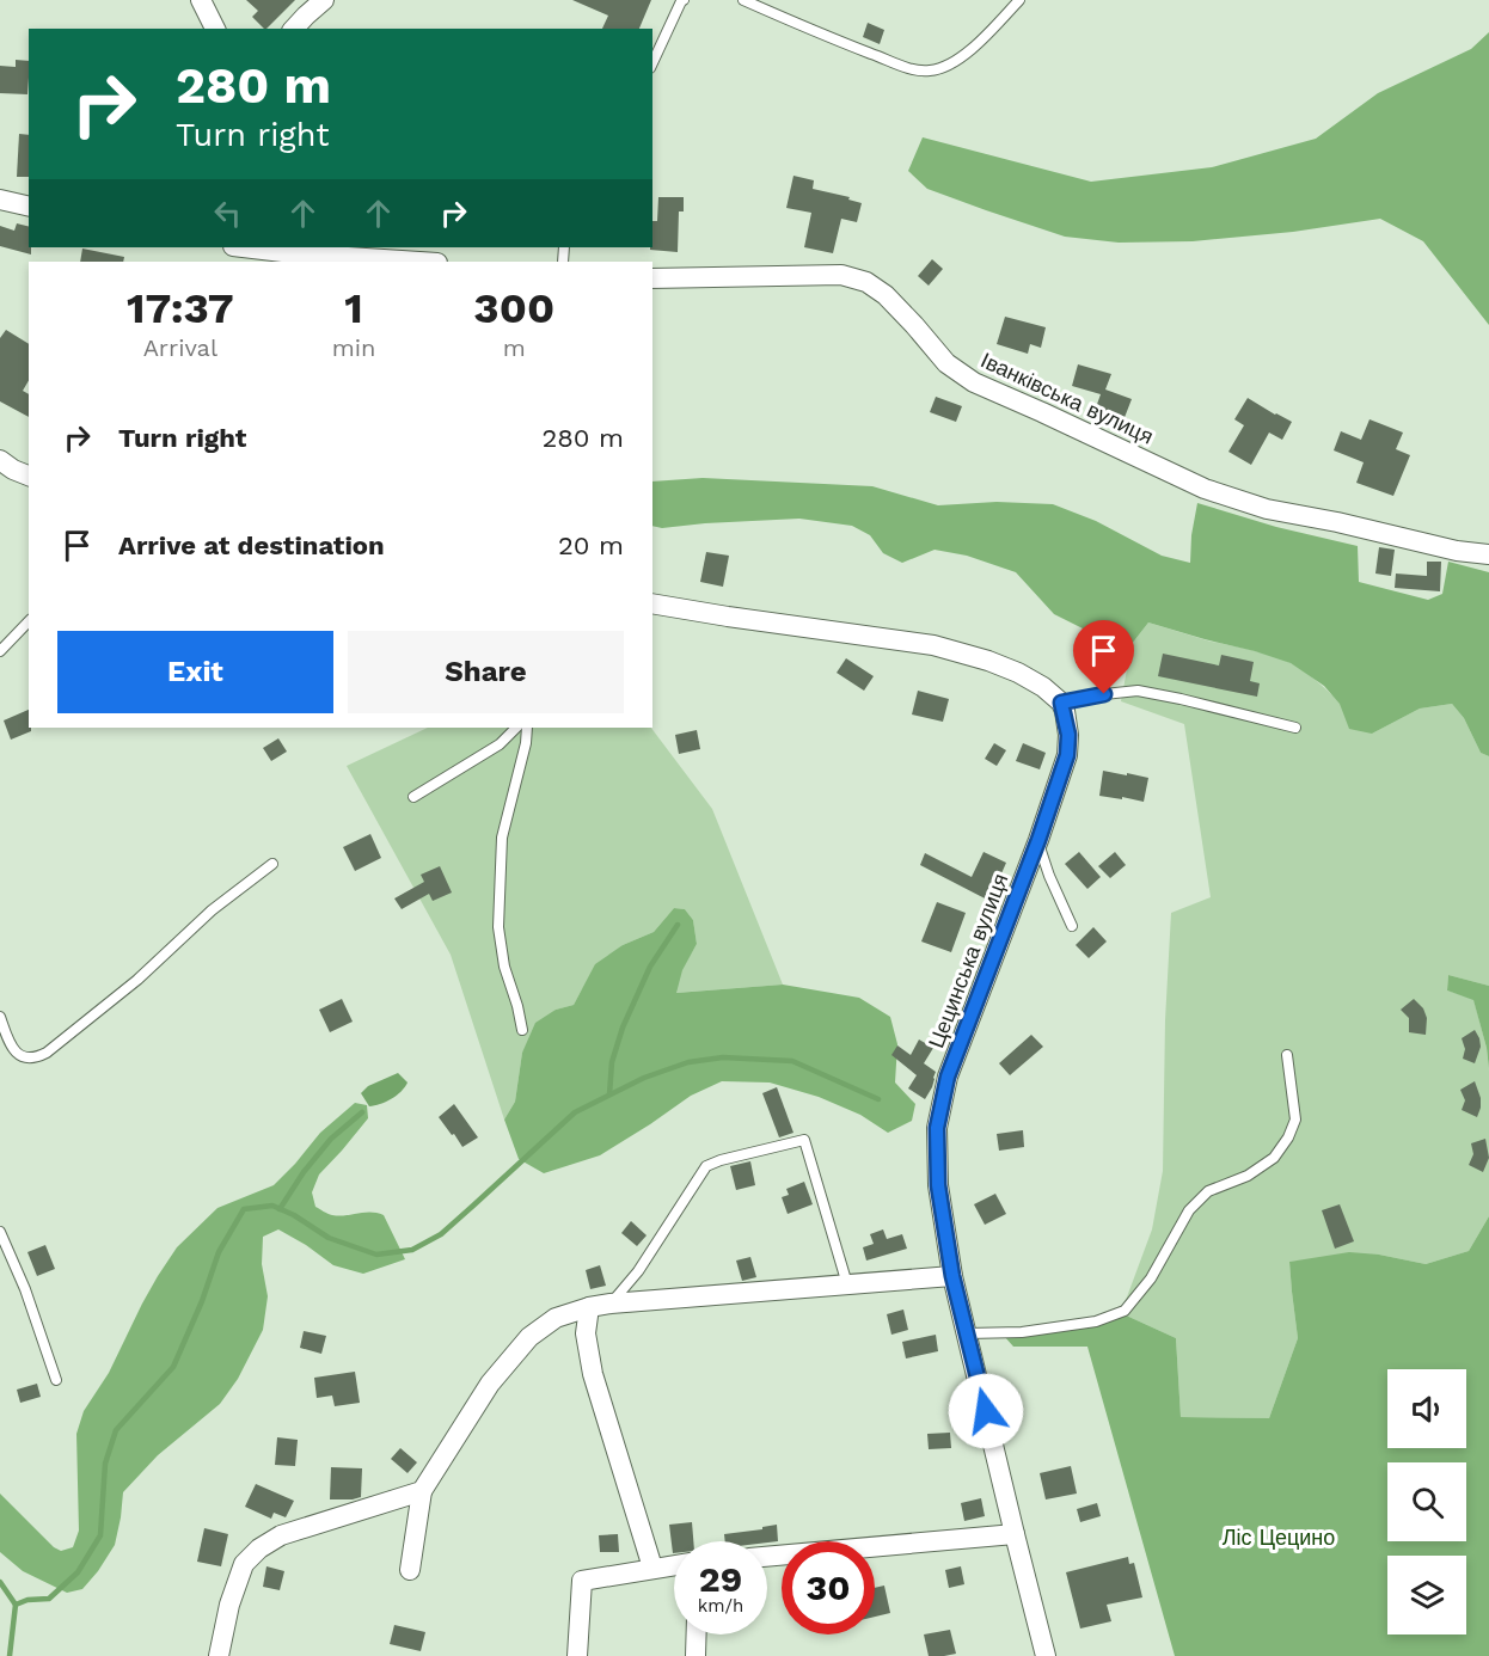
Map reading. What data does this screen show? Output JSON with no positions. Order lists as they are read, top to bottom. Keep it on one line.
{"streets":{"street":["Іванківська вулиця","Цецинська вулиця"]},"parks":["Ліс Цецино"],"page":{"turn":["280 m","Turn right"],"eta":["17:37","Arrival","1","min","300","m"],"list":[{"name":"Turn right","value":"280 m"},{"name":"Arrive at destination","value":"20 m"}],"buttons":["Exit","Share"],"speed":"29 km/h","limit":"30"}}
